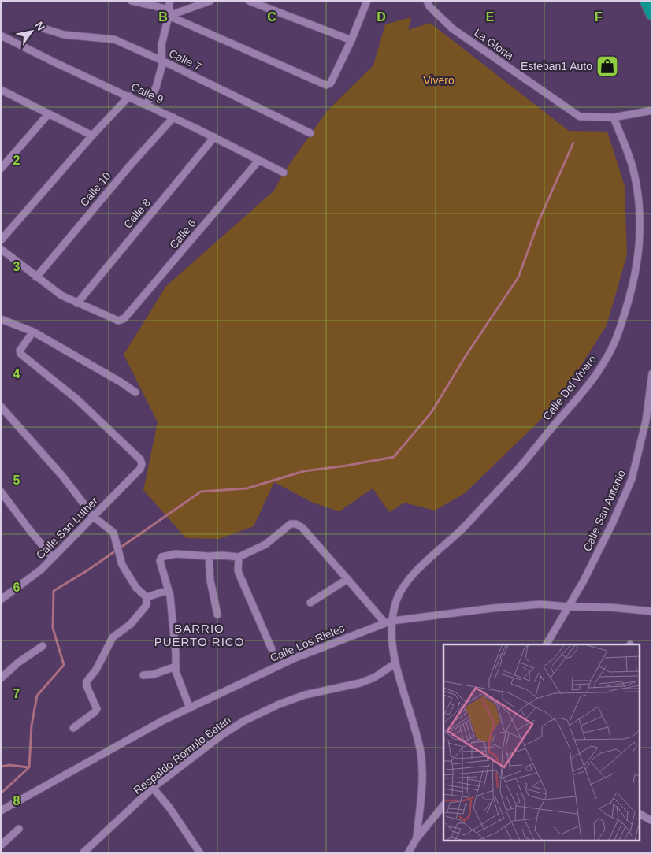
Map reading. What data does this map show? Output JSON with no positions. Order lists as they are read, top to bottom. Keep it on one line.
{"streets":{"street":["La Gloria","Calle 7","Calle 9","Calle 10","Calle 8","Calle 6","Calle Del Vivero","Calle San Antonio","Calle San Luther","Calle Los Rieles","Respaldo Romulo Betan"]},"crossings":[["La Gloria","Calle Del Vivero"],["Calle 9","Calle 10"],["Calle 9","Calle 8"],["Calle 9","Calle 6"],["Calle 8","Calle 6"],["Calle Del Vivero","Calle Los Rieles"],["Calle Del Vivero","Respaldo Romulo Betan"],["Calle San Antonio","Calle Los Rieles"]],"districts":["BARRIO PUERTO RICO"],"parks":["Vivero"],"places":{"shop":["Esteban1 Auto"]},"north":"top right","grid":{"columns":["B","C","D","E","F"],"rows":["2","3","4","5","6","7","8"]}}
